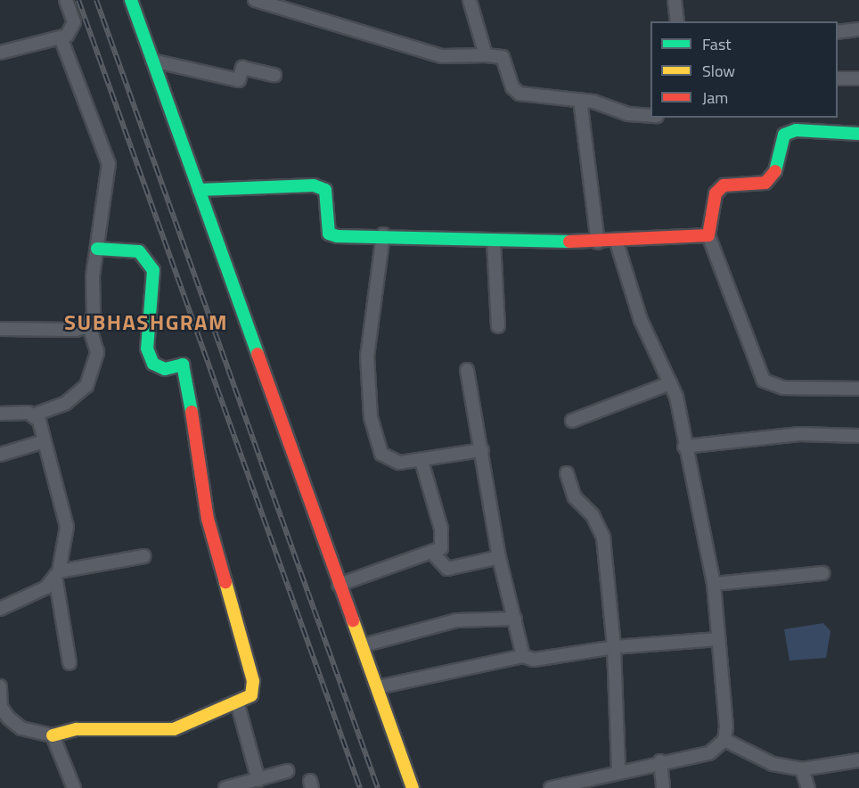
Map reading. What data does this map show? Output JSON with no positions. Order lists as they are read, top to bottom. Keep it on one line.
{"districts":["SUBHASHGRAM"],"legend":["Fast","Slow","Jam"]}
